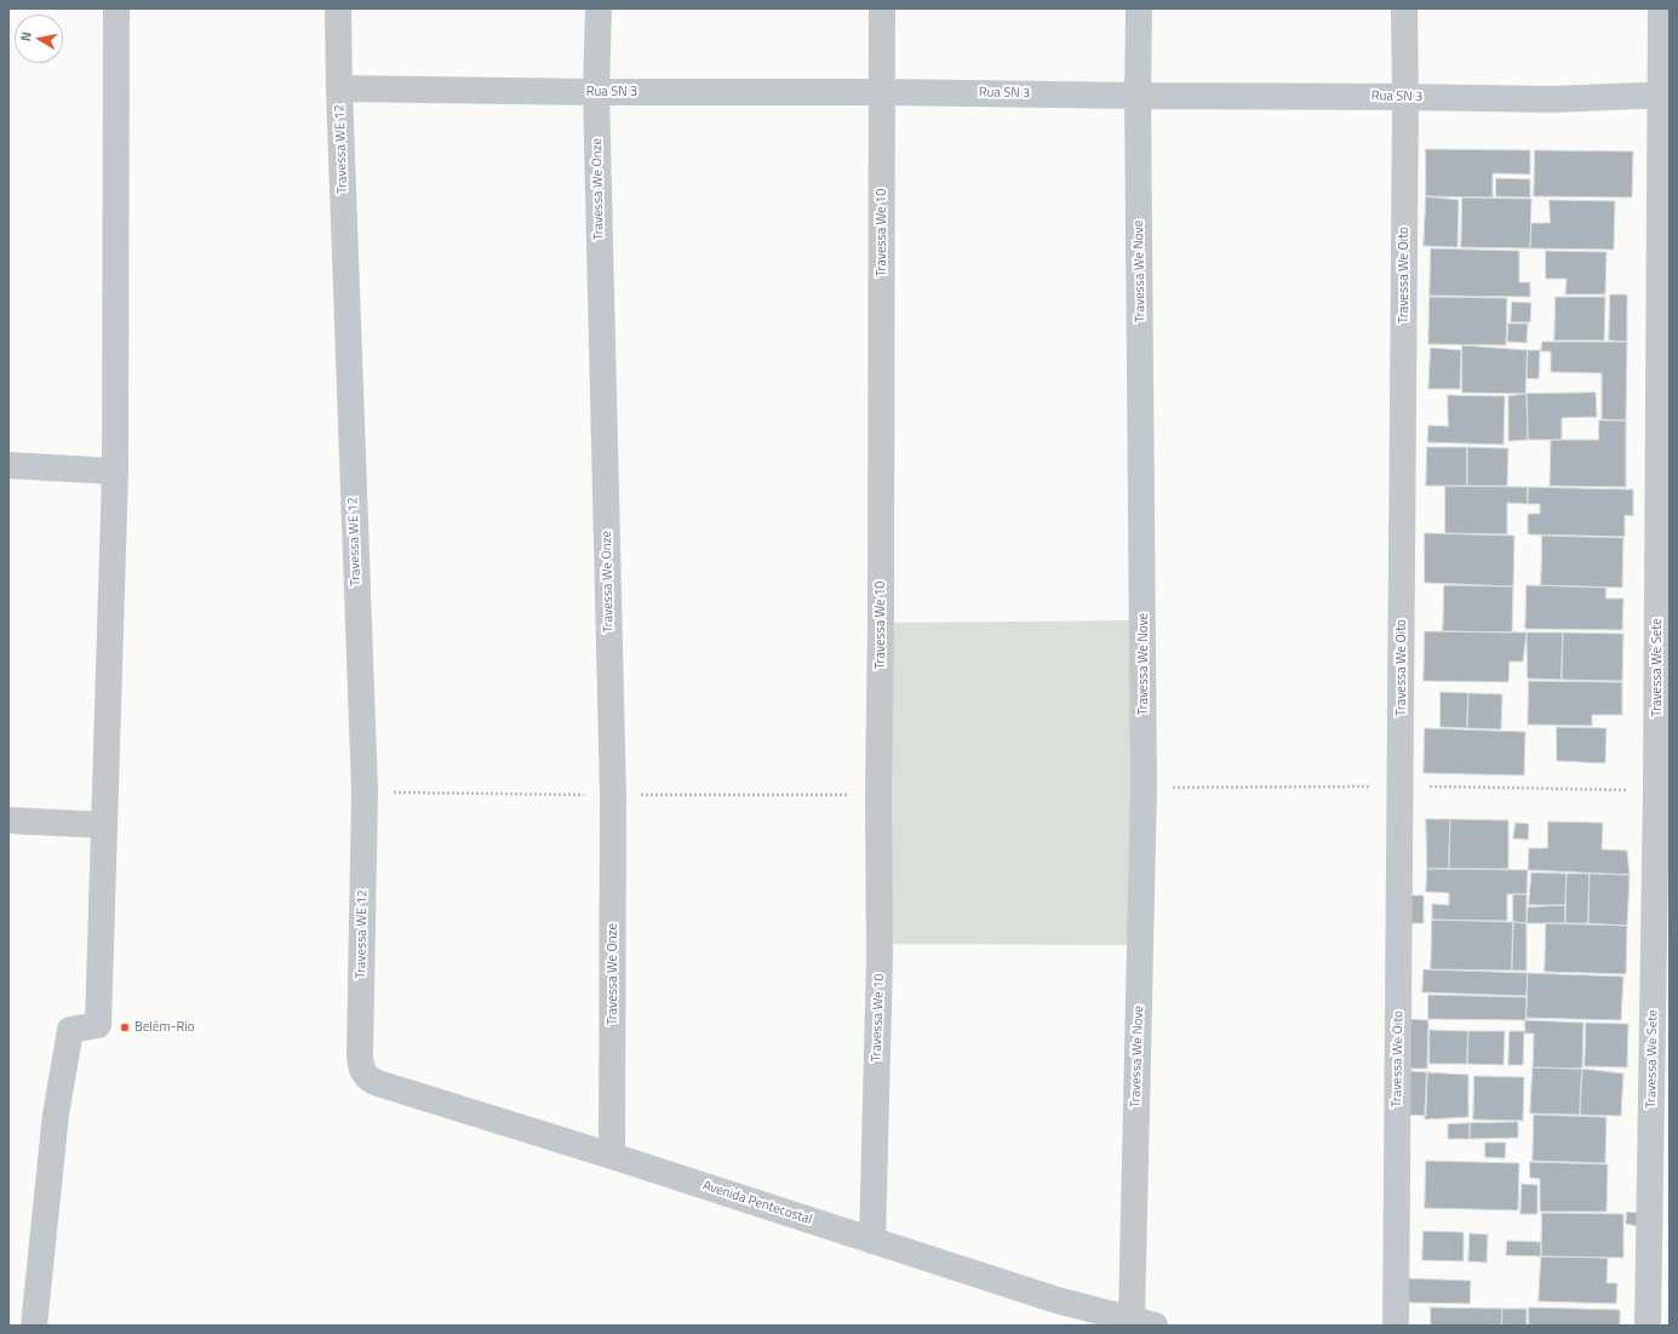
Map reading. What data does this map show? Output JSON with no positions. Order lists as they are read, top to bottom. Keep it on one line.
{"streets":{"street":["Rua SN 3","Travessa WE 12","Travessa We Onze","Travessa We 10","Travessa We Nove","Travessa We Oito","Travessa We Sete","Avenida Pentecostal"]},"crossings":[["Rua SN 3","Travessa WE 12"],["Rua SN 3","Travessa We Onze"],["Rua SN 3","Travessa We 10"],["Rua SN 3","Travessa We Nove"],["Rua SN 3","Travessa We Oito"],["Rua SN 3","Travessa We Sete"],["Travessa WE 12","Avenida Pentecostal"],["Travessa We Onze","Avenida Pentecostal"],["Travessa We 10","Avenida Pentecostal"],["Travessa We Nove","Avenida Pentecostal"]],"places":["Belém-Rio"],"north":"left"}
